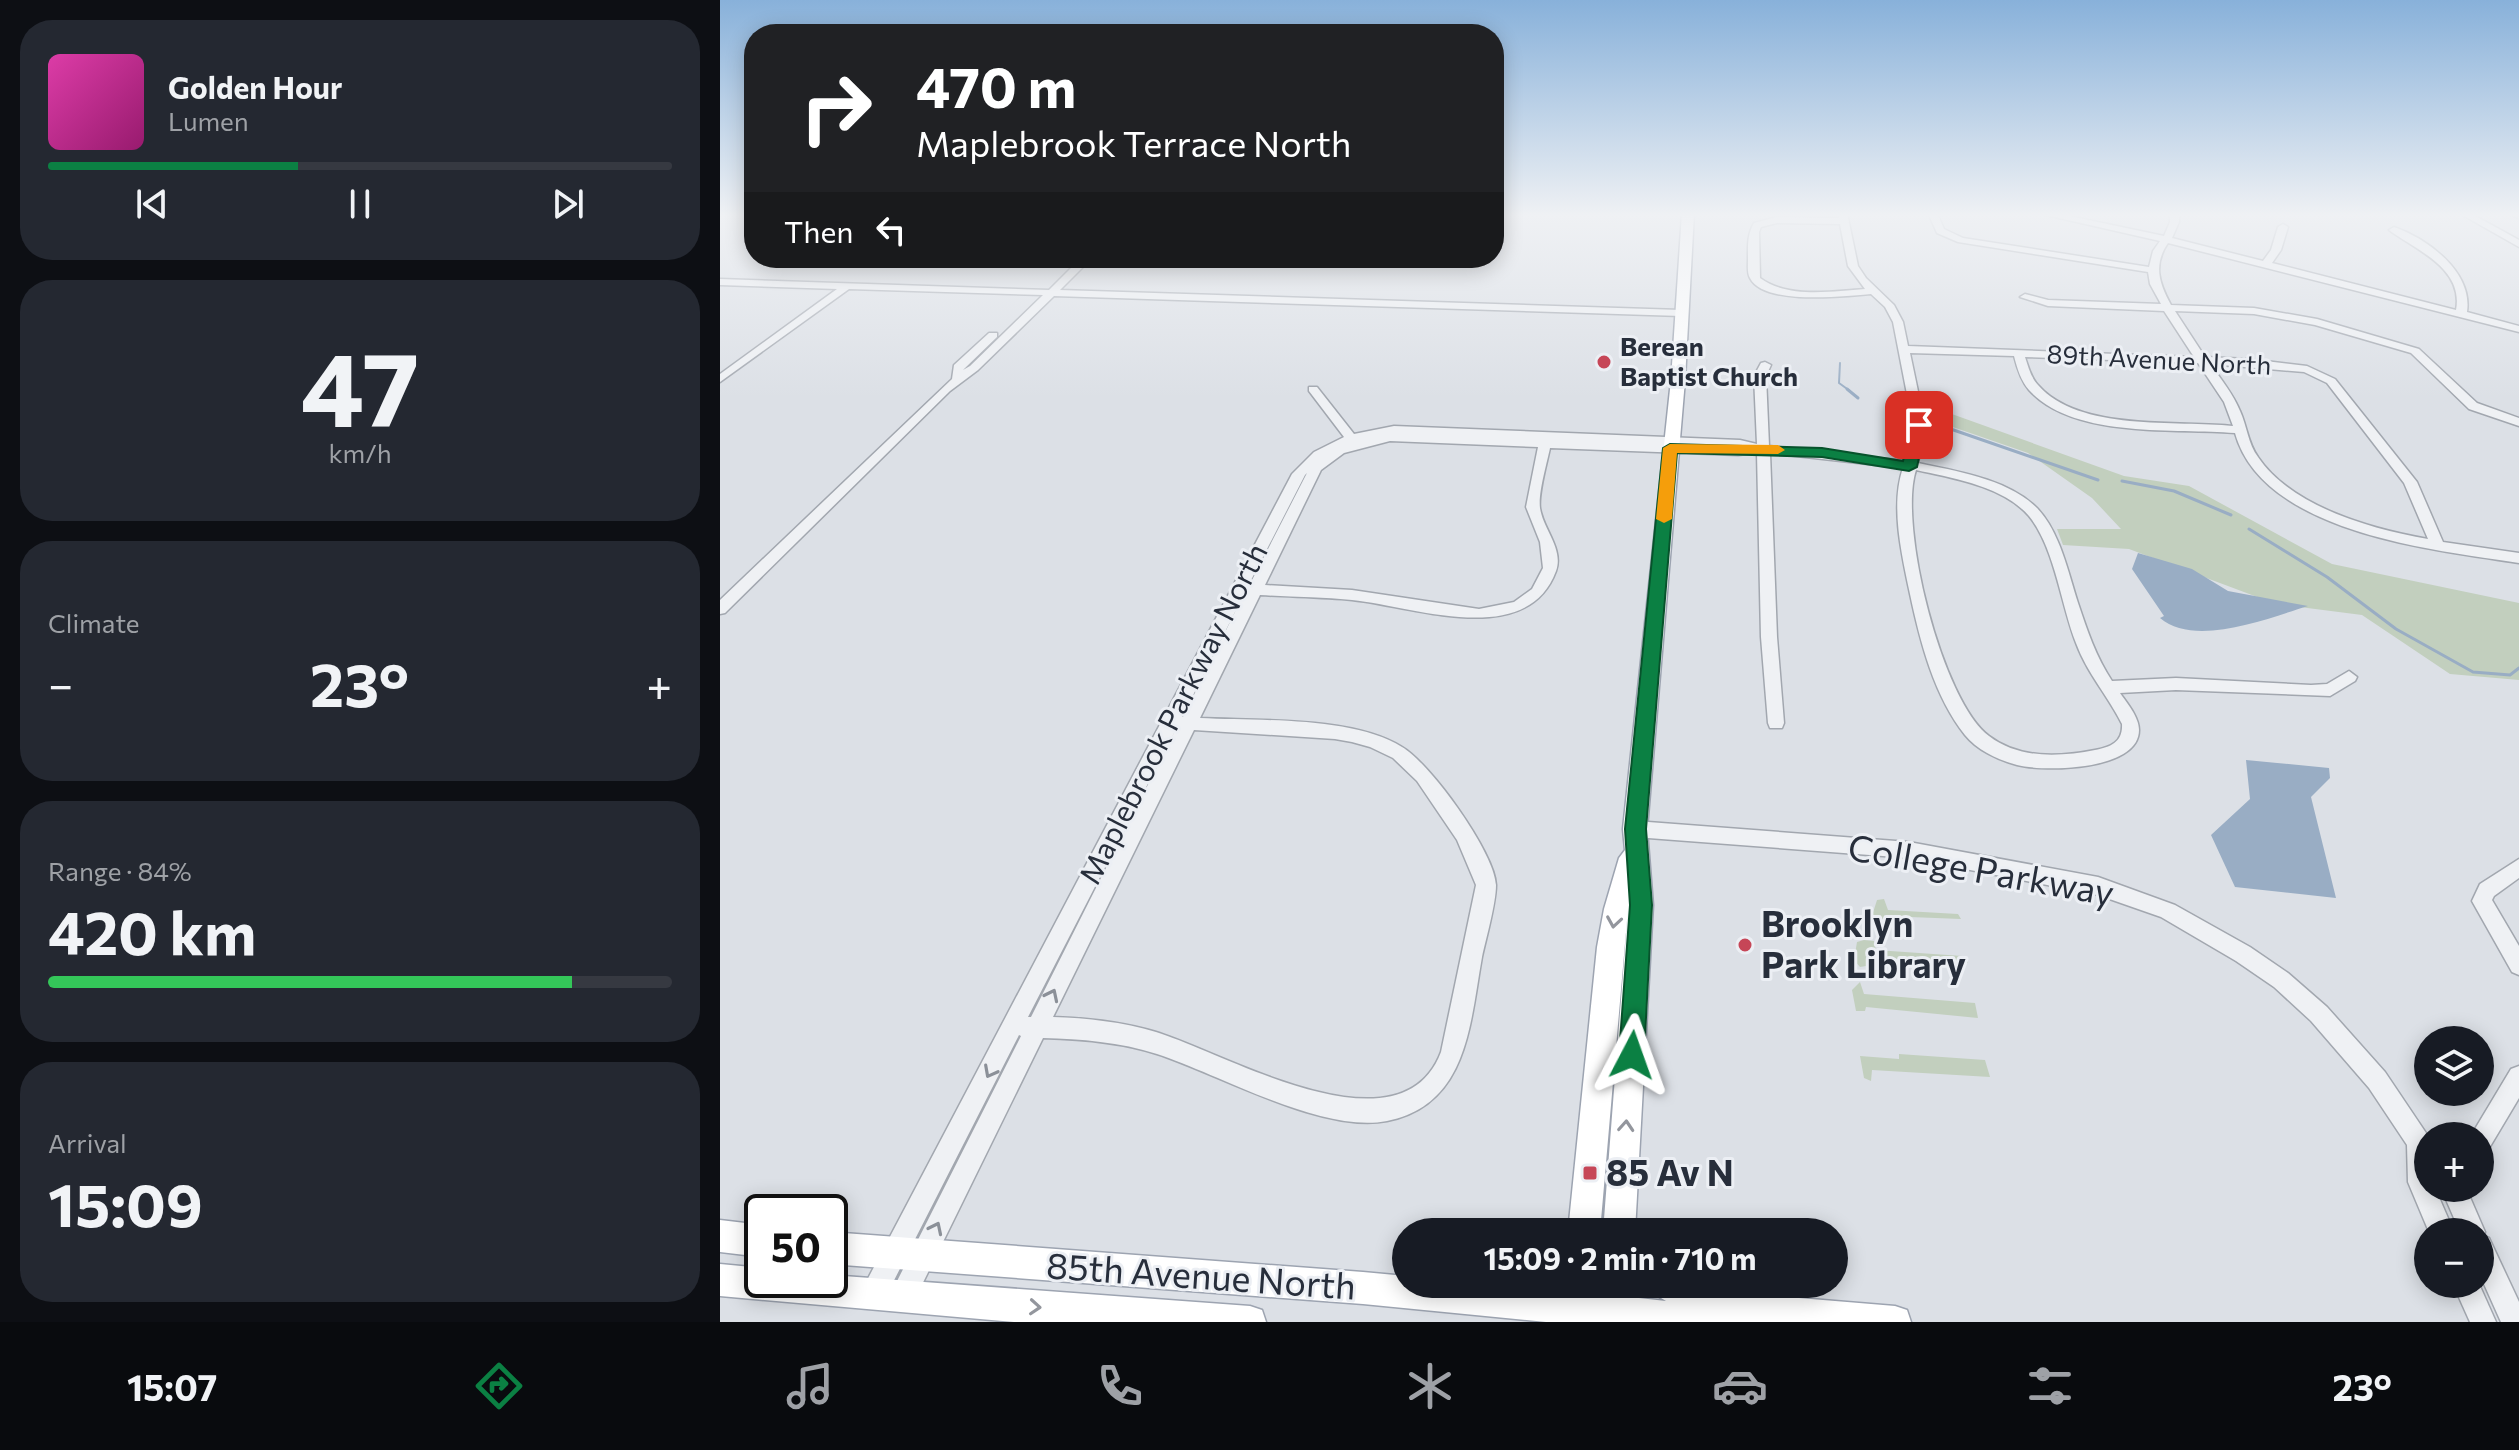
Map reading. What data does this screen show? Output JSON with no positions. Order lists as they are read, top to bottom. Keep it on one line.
{"streets":{"main road":["85th Avenue North"],"street":["89th Avenue North","Maplebrook Parkway North","College Parkway"]},"crossings":[["Maplebrook Parkway North","85th Avenue North"]],"places":{"other":["Berean Baptist Church","Brooklyn Park Library"],"transit":["85 Av N"]},"page":{"turn":["470 m","Maplebrook Terrace North"],"song":["Golden Hour","Lumen"],"then":"Then","tile":[["47","km/h"],"Climate",["Range · 84%","420 km"],["Arrival","15:09"]],"heat":["−","23°","+"],"map_buttons":["+","−"],"limit":"50","trip":"15:09 · 2 min · 710 m","tabs":["15:07","23°"]}}
